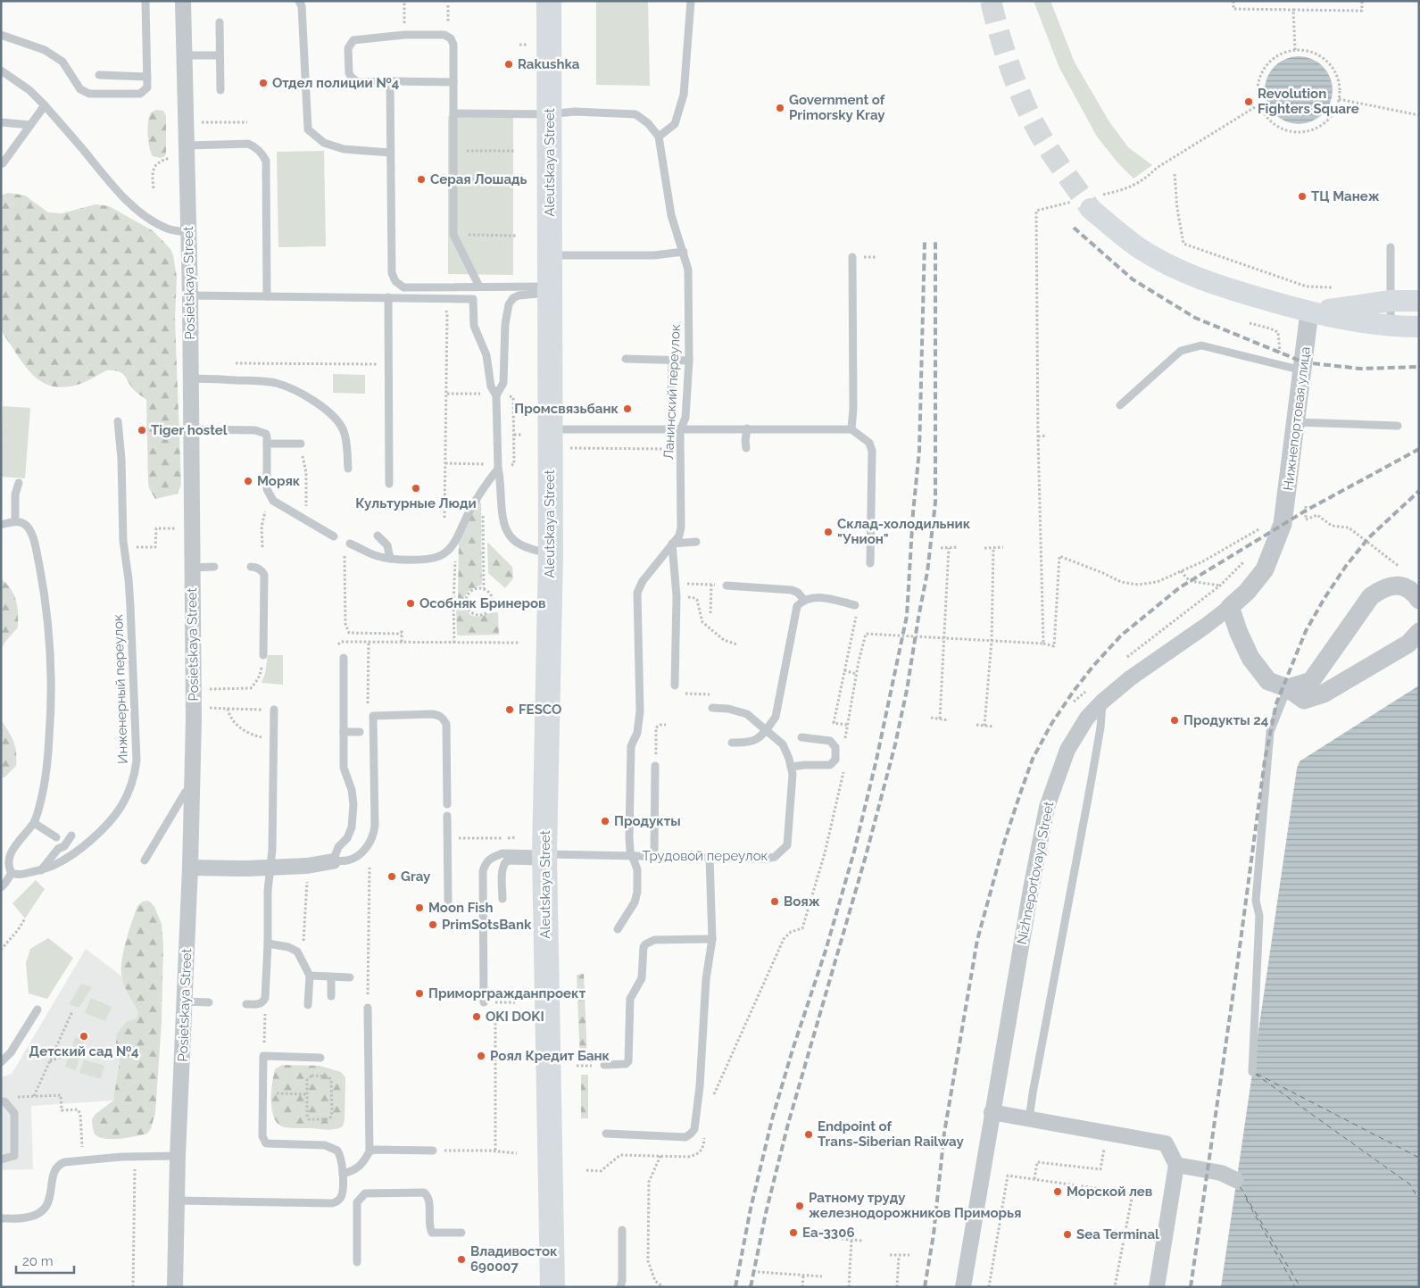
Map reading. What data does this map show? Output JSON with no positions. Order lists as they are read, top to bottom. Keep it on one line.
{"streets":{"main road":["Aleutskaya Street"],"street":["Posietskaya Street","Нижнепортовая улица","Nizhneportovaya Street"],"lane":["Ланинский переулок","Инженерный переулок","Трудовой переулок"]},"crossings":[["Aleutskaya Street","Трудовой переулок"],["Ланинский переулок","Трудовой переулок"],["Нижнепортовая улица","Nizhneportovaya Street"]],"places":["Rakushka","Отдел полиции №4","Revolution Fighters Square","Government of Primorsky Kray","Серая Лошадь","ТЦ Манеж","Промсвязьбанк","Tiger hostel","Моряк","Культурные Люди","Склад-холодильник \"Унион\"","Особняк Бринеров","FESCO","Продукты 24","Продукты","Gray","Вояж","Moon Fish","PrimSotsBank","Приморгражданпроект","OKI DOKI","Детский сад №4","Роял Кредит Банк","Endpoint of Trans-Siberian Railway","Морской лев","Ратному труду железнодорожников Приморья","Еа-3306","Sea Terminal","Владивосток 690007"],"scale_bar":"20 m"}
